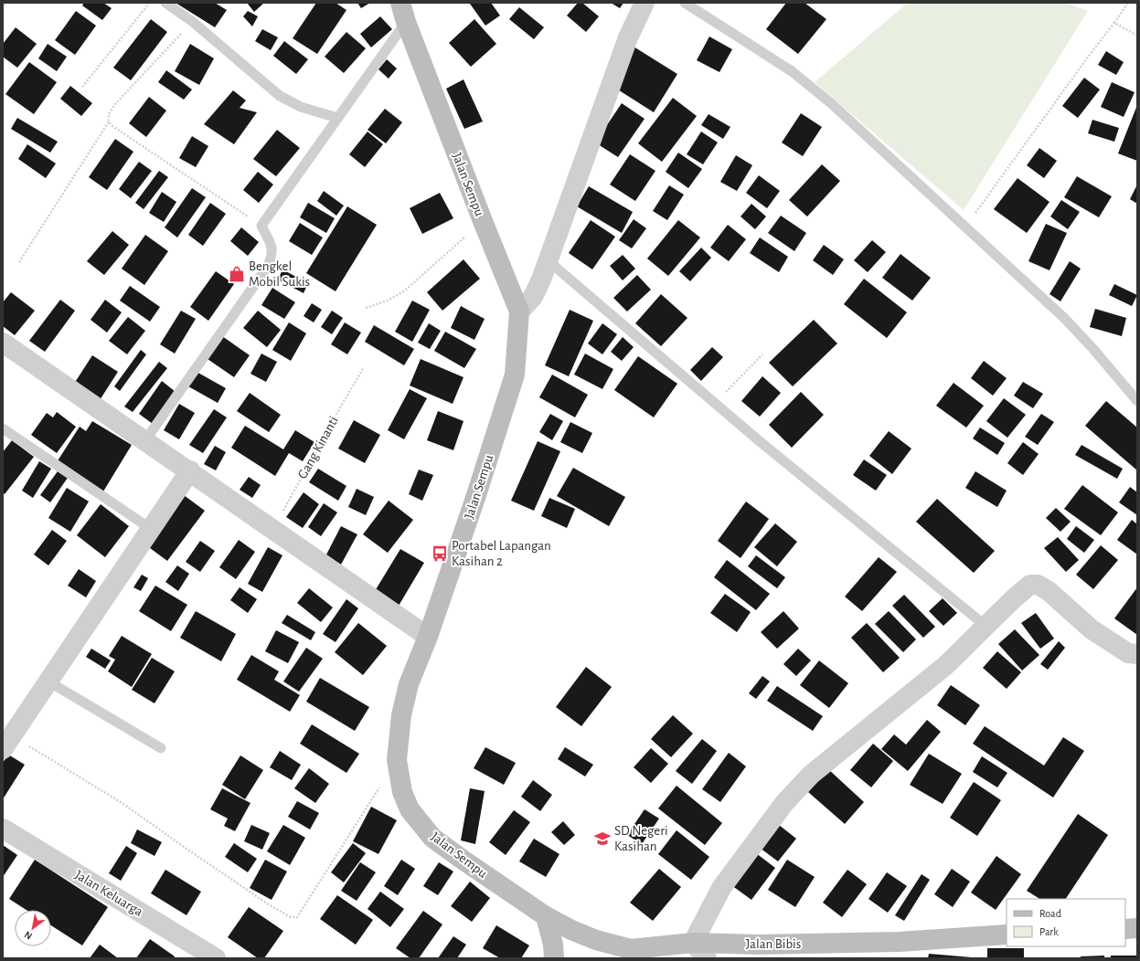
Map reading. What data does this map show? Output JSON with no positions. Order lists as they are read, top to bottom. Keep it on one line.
{"streets":{"main road":["Jalan Sempu","Jalan Bibis"],"street":["Jalan Keluarga"],"path":["Gang Kinanti"]},"crossings":[["Jalan Sempu","Jalan Bibis"]],"places":{"shop":["Bengkel Mobil Sukis"],"bus stop":["Portabel Lapangan Kasihan 2"],"school or university":["SD Negeri Kasihan"]},"legend":["Road","Park"],"north":"bottom left"}
